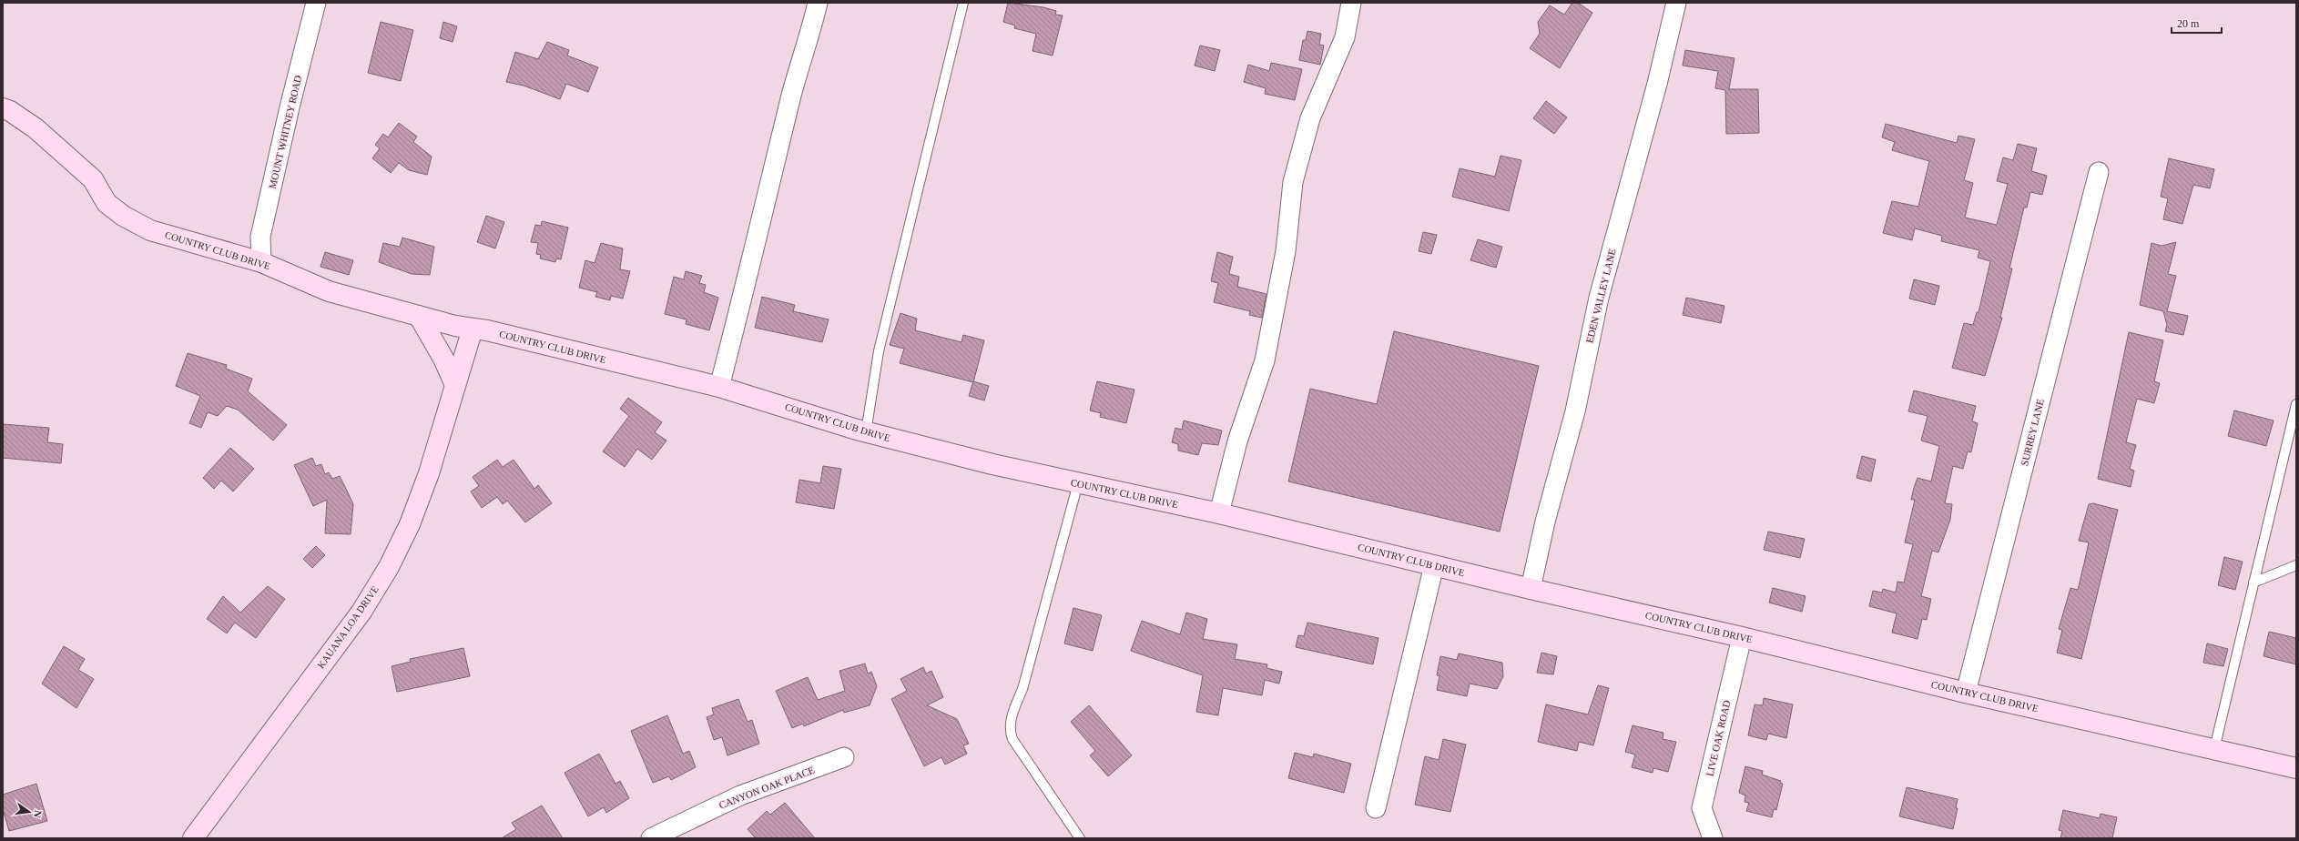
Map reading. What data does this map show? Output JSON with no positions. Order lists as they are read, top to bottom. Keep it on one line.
{"streets":{"street":["MOUNT WHITNEY ROAD","COUNTRY CLUB DRIVE","EDEN VALLEY LANE","SURREY LANE","KAUANA LOA DRIVE","LIVE OAK ROAD","CANYON OAK PLACE"]},"crossings":[["MOUNT WHITNEY ROAD","COUNTRY CLUB DRIVE"],["COUNTRY CLUB DRIVE","EDEN VALLEY LANE"],["COUNTRY CLUB DRIVE","SURREY LANE"],["COUNTRY CLUB DRIVE","KAUANA LOA DRIVE"],["COUNTRY CLUB DRIVE","LIVE OAK ROAD"]],"scale_bar":"20 m","north":"right"}
